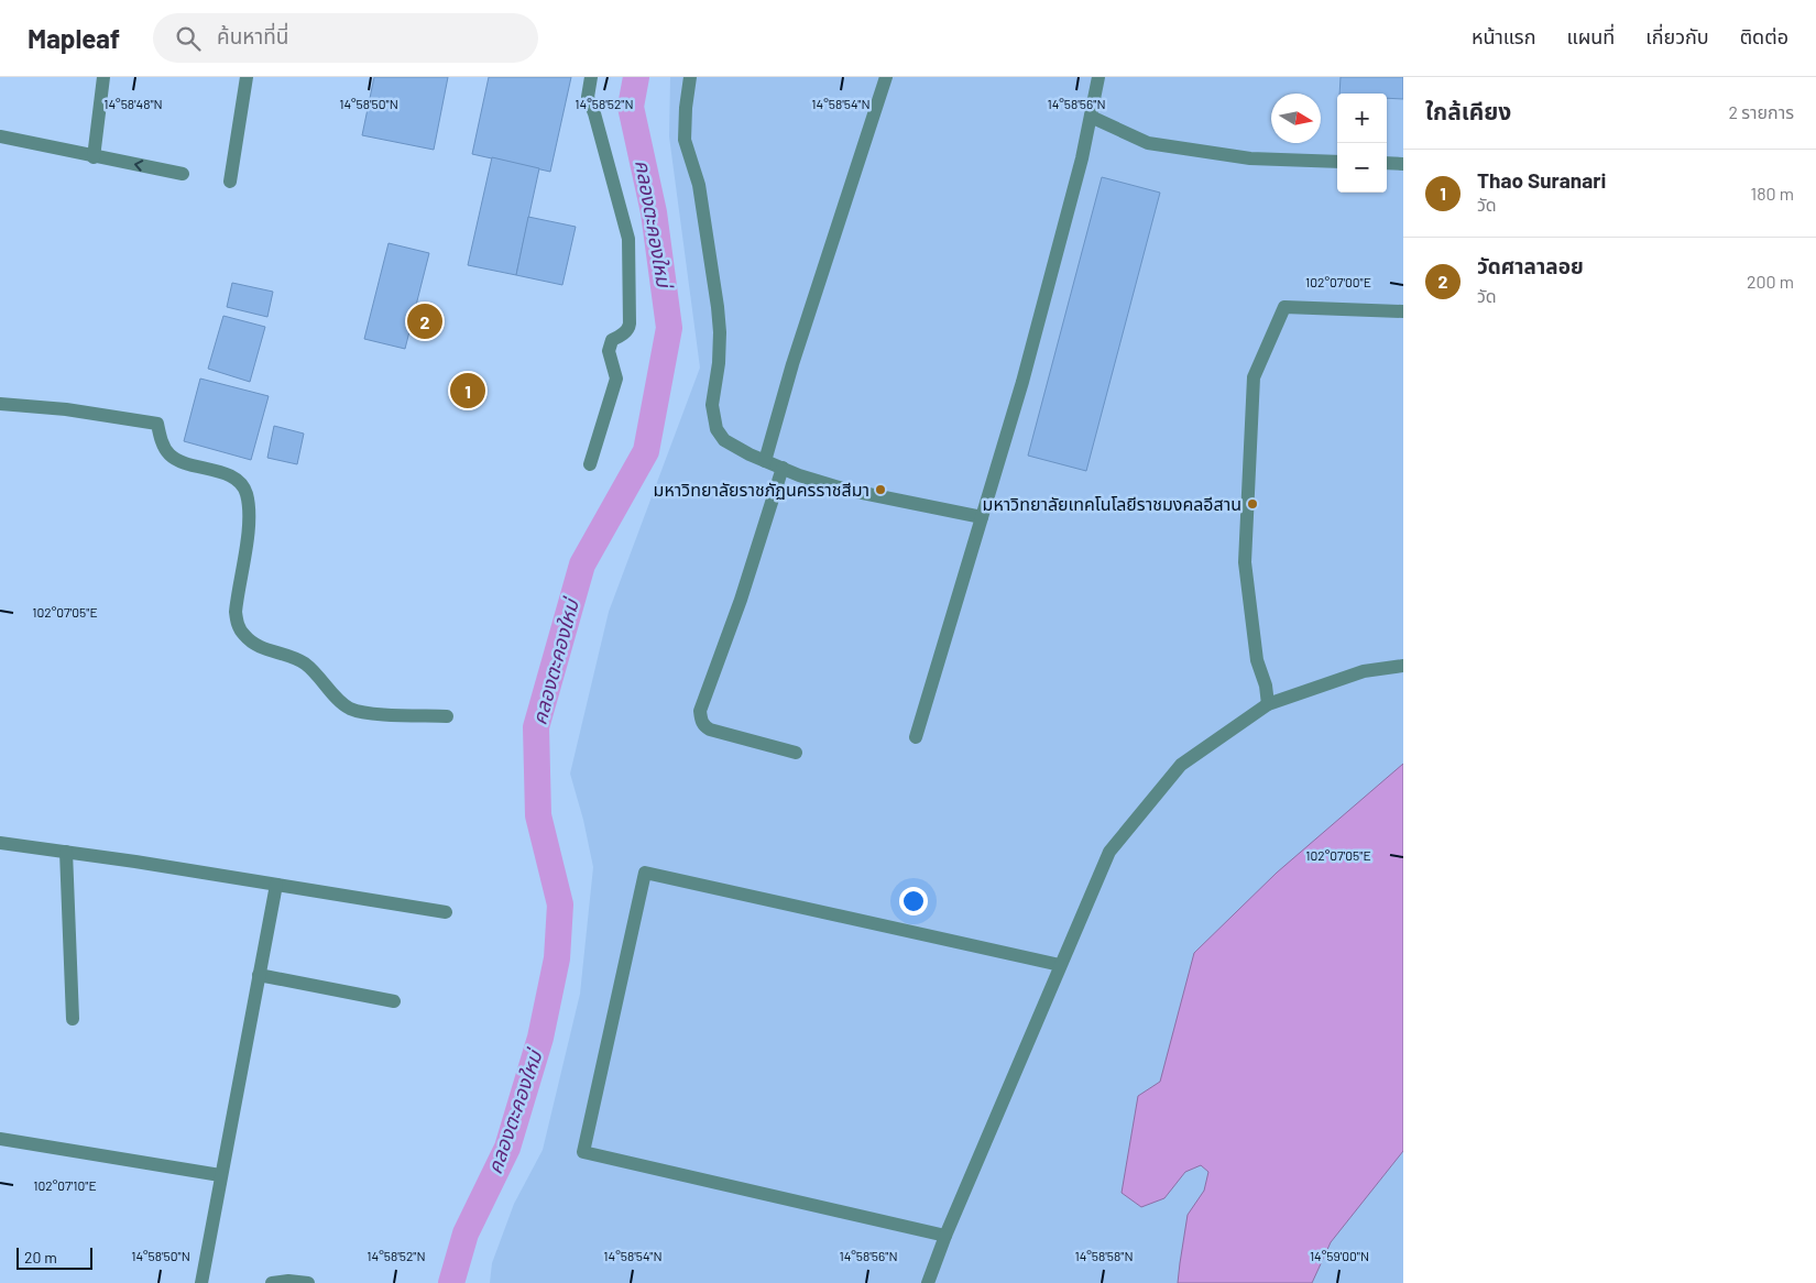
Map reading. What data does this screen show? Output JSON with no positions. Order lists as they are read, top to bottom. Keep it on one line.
{"water":["คลองตะคองใหม่"],"places":["มหาวิทยาลัยราชภัฏนครราชสีมา","มหาวิทยาลัยเทคโนโลยีราชมงคลอีสาน"],"scale_bar":"20 m","north":"right","page":{"header":"Mapleaf","search":"ค้นหาที่นี่","nav":["หน้าแรก","แผนที่","เกี่ยวกับ","ติดต่อ"],"heading":["ใกล้เคียง","2 รายการ"],"map_buttons":["+","−"],"list":[{"mark":"1","name":"Thao Suranari","note":"วัด","value":"180 m"},{"mark":"2","name":"วัดศาลาลอย","note":"วัด","value":"200 m"}],"pins":["2","1"],"scale":"20 m"},"coordinates":["14°58'48\"N","14°58'50\"N","14°58'52\"N","14°58'54\"N","14°58'56\"N","102°07'00\"E","102°07'05\"E","102°07'10\"E","14°58'58\"N","14°59'00\"N"]}
